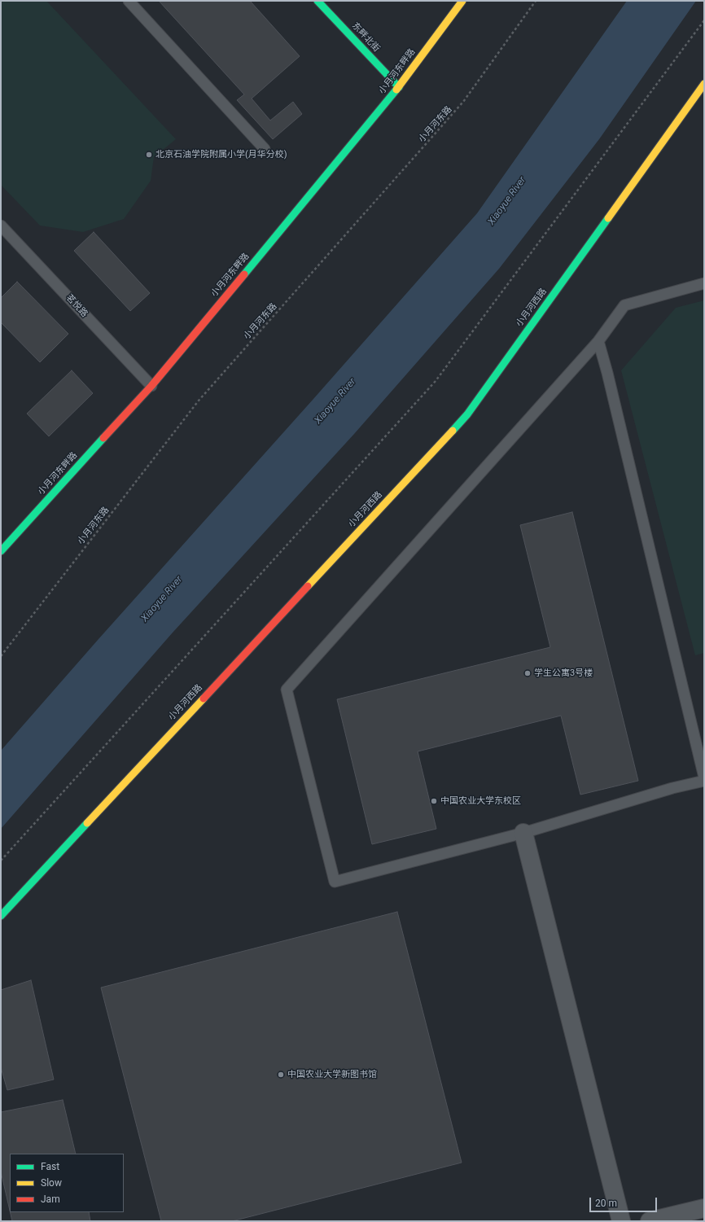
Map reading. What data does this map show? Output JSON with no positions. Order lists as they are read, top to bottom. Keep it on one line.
{"streets":{"street":["东畔北街","小月河东畔路","小月河西路"],"lane":["茗悦路"],"path":["小月河东路"]},"crossings":[["东畔北街","小月河东畔路"],["小月河东畔路","茗悦路"]],"water":["Xiaoyue River"],"places":["北京石油学院附属小学(月华分校)","学生公寓3号楼","中国农业大学东校区","中国农业大学新图书馆"],"legend":["Fast","Slow","Jam"],"scale_bar":"20 m"}
